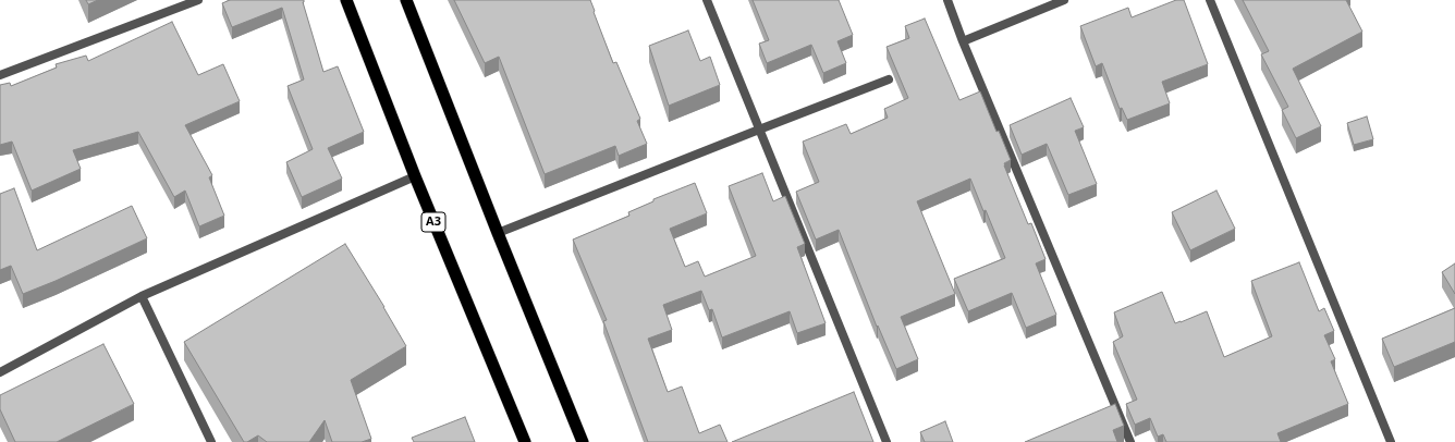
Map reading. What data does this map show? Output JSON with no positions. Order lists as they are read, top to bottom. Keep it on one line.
{"streets":{"highway":["A3"]}}
